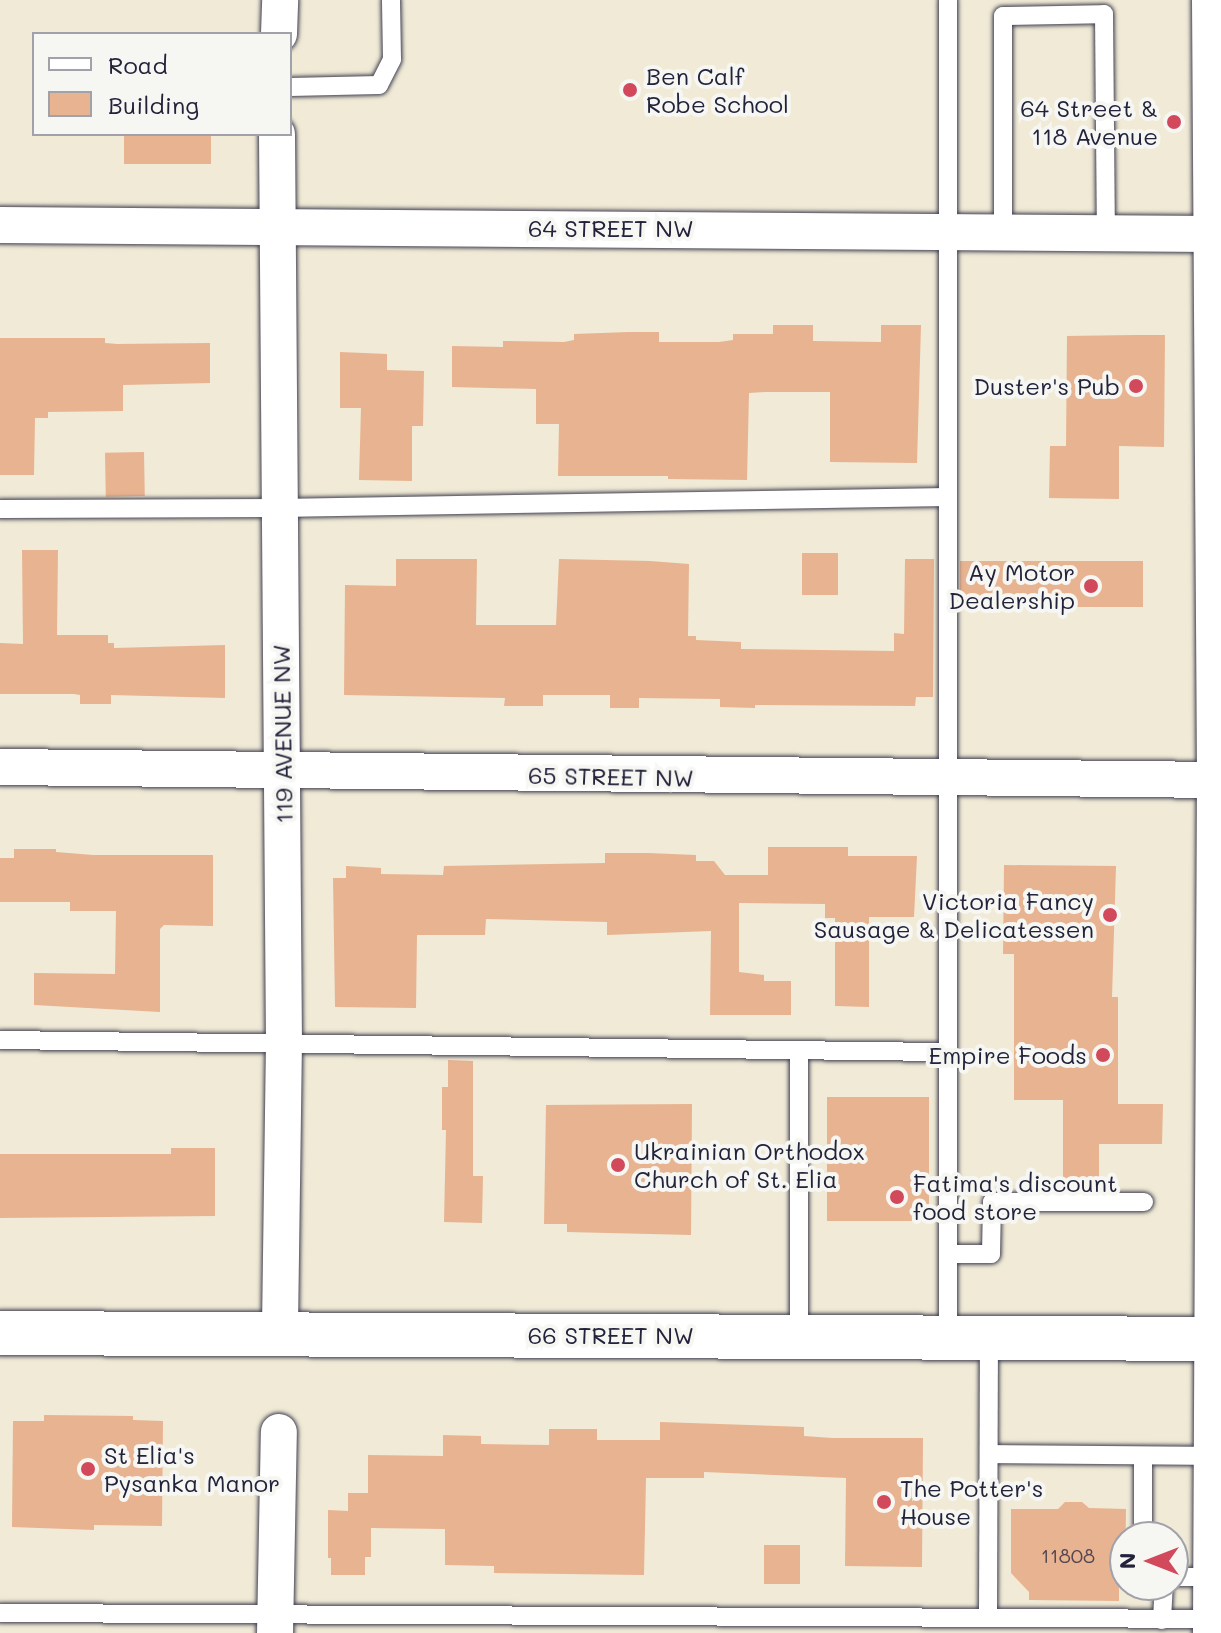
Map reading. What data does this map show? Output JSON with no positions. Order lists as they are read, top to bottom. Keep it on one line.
{"streets":{"main road":["66 STREET NW"],"street":["64 STREET NW","119 AVENUE NW","65 STREET NW"]},"crossings":[["64 STREET NW","119 AVENUE NW"],["119 AVENUE NW","65 STREET NW"],["119 AVENUE NW","66 STREET NW"]],"places":["Ben Calf Robe School","64 Street & 118 Avenue","Duster's Pub","Ay Motor Dealership","Victoria Fancy Sausage & Delicatessen","Empire Foods","Ukrainian Orthodox Church of St. Elia","Fatima's discount food store","St Elia's Pysanka Manor","The Potter's House"],"house_numbers":["11808"],"legend":["Road","Building"],"north":"left"}
